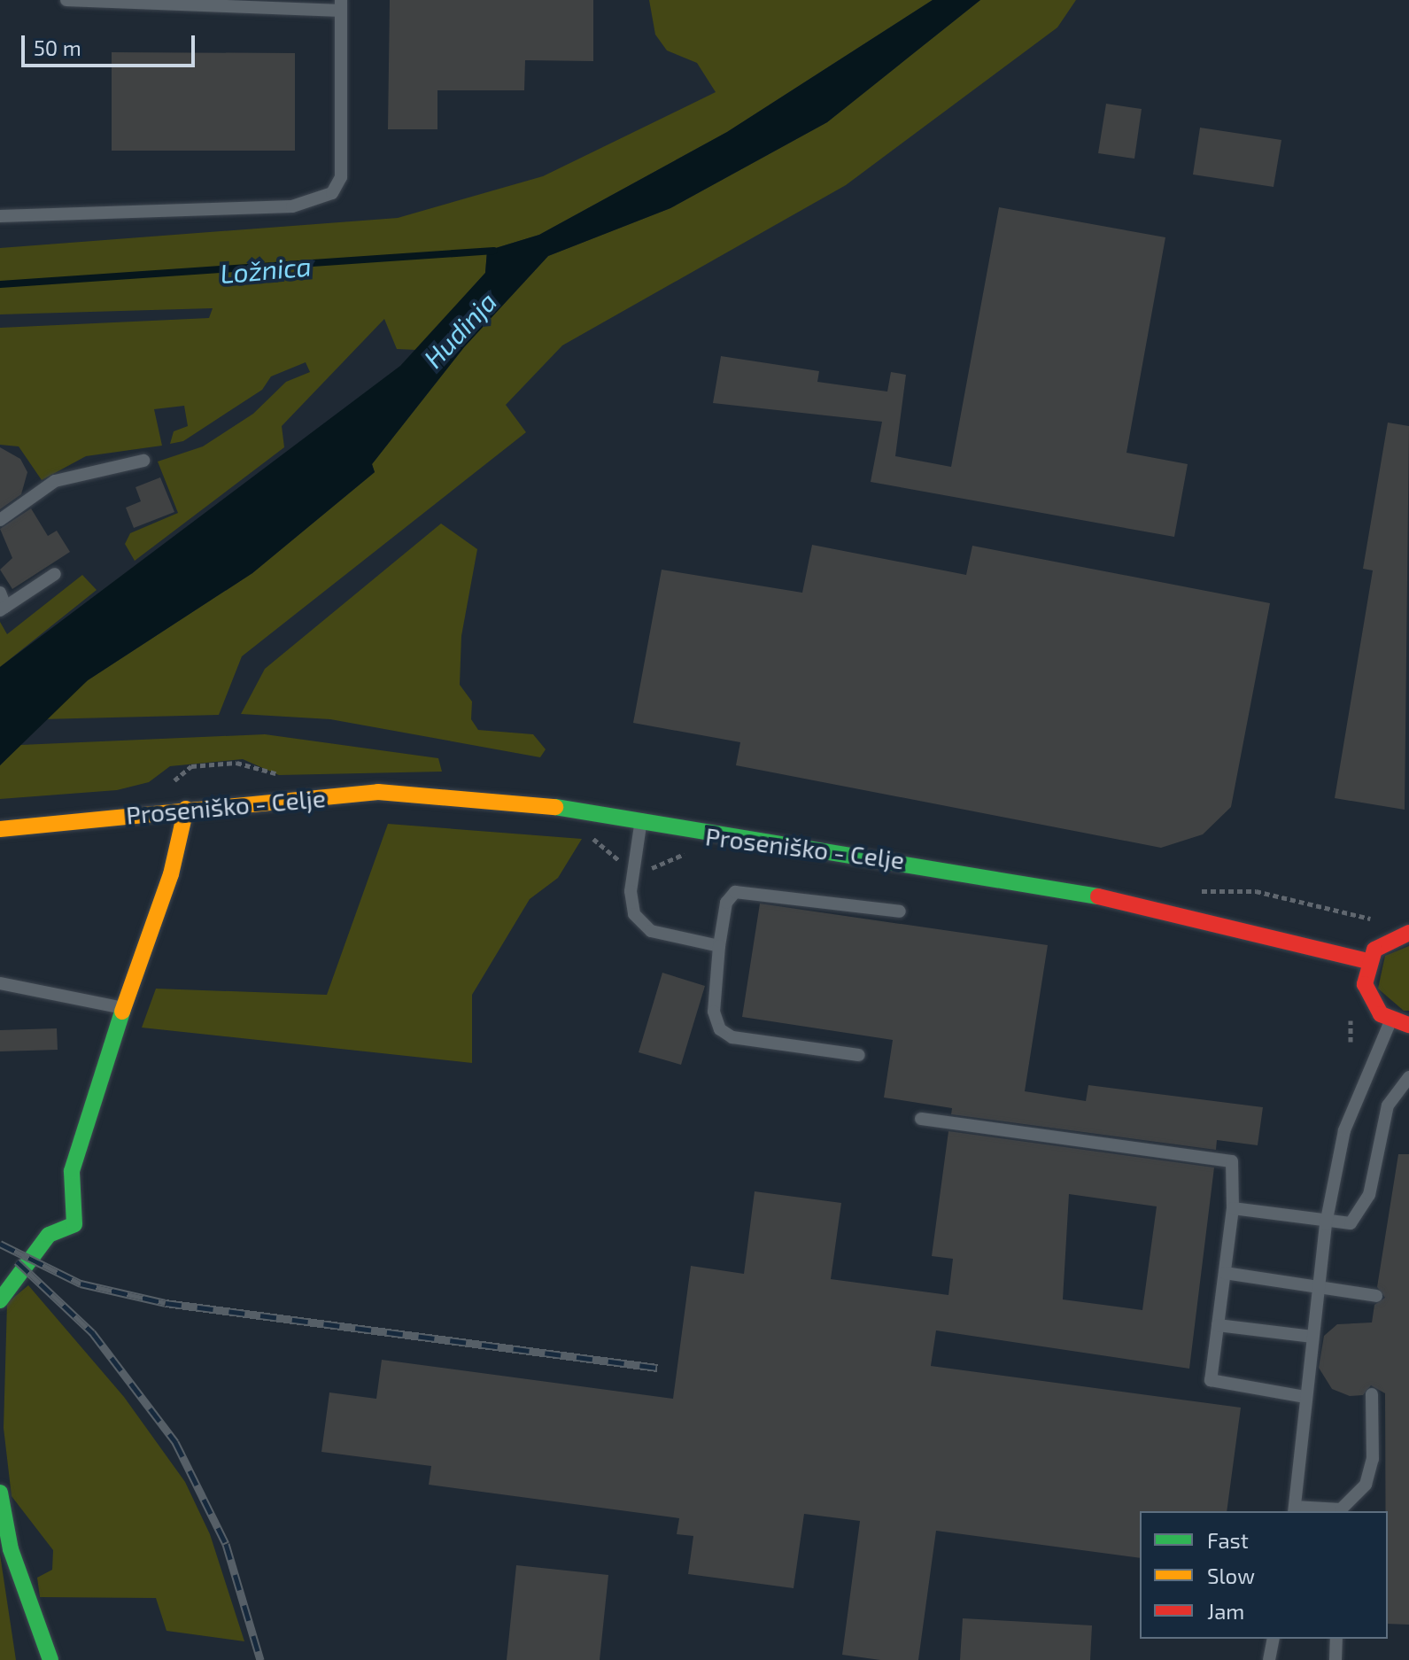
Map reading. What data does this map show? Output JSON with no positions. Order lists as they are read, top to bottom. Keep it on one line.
{"streets":{"path":["Proseniško - Celje"]},"water":["Ložnica","Hudinja"],"legend":["Fast","Slow","Jam"],"scale_bar":"50 m"}
